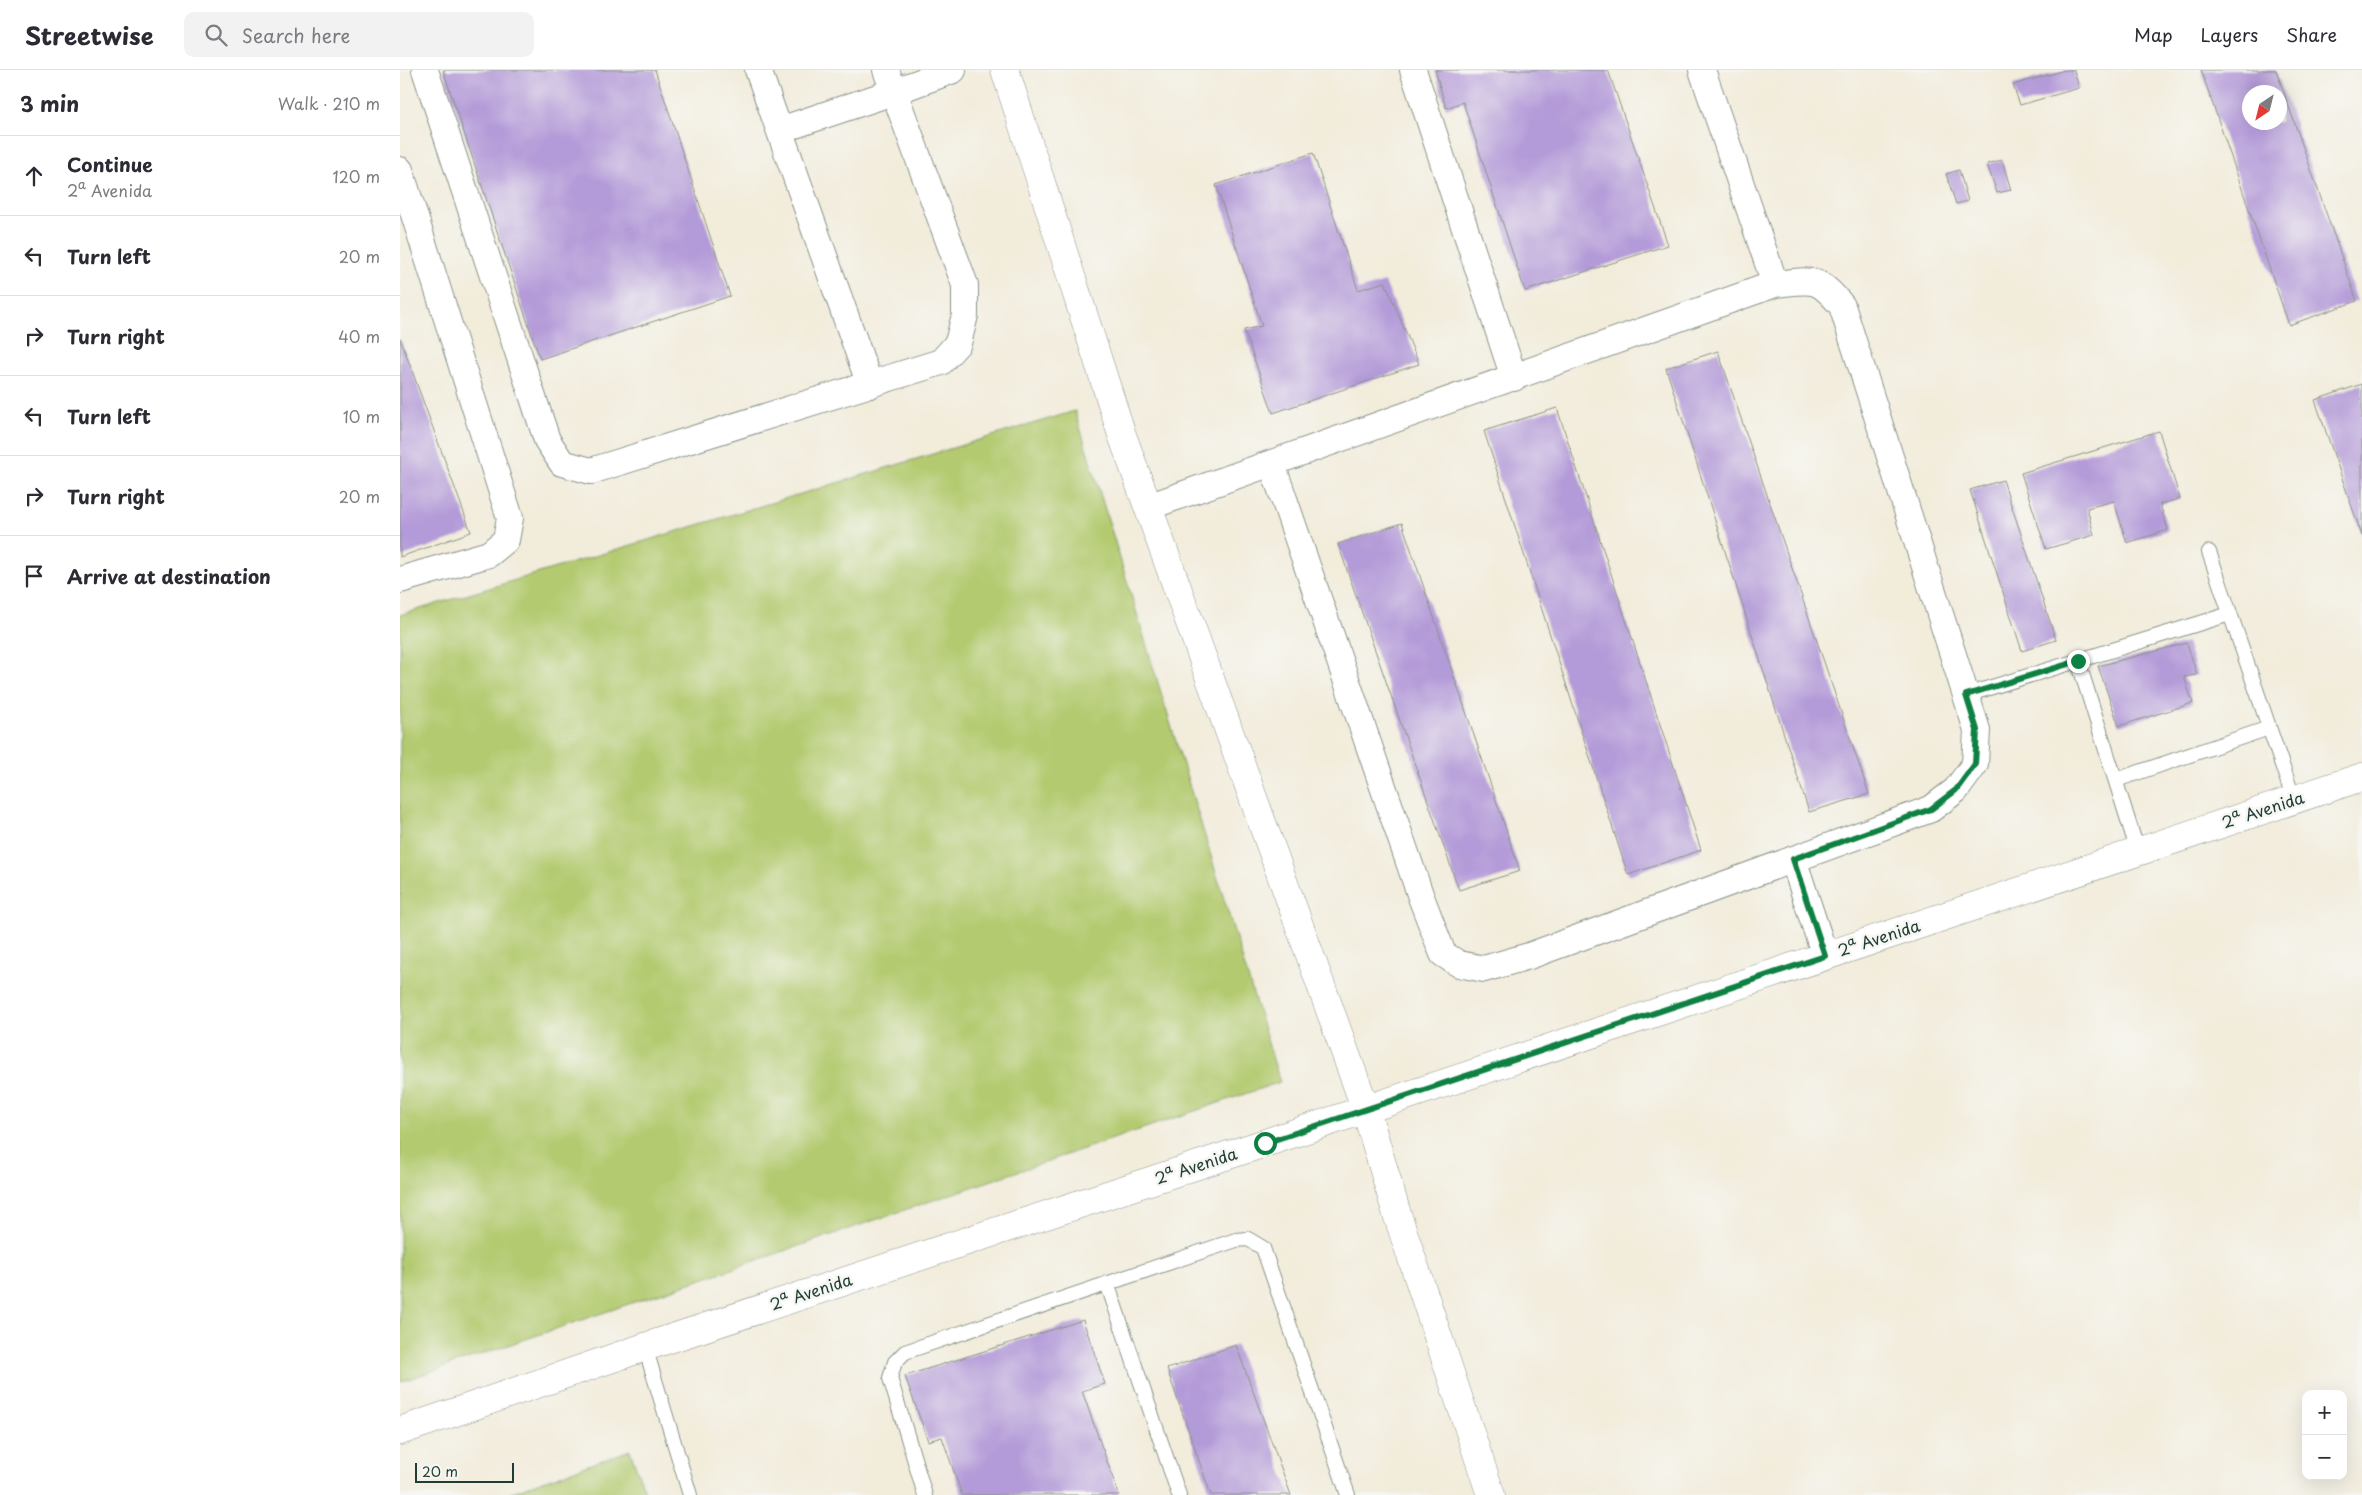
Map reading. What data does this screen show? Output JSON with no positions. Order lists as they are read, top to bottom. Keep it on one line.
{"streets":{"street":["2ª Avenida"]},"scale_bar":"20 m","north":"bottom left","page":{"header":"Streetwise","search":"Search here","nav":["Map","Layers","Share"],"heading":["3 min","Walk · 210 m"],"list":[["Continue","2ª Avenida","120 m"],["Turn left","20 m"],["Turn right","40 m"],["Turn left","10 m"],["Turn right","20 m"],"Arrive at destination"],"map_buttons":["+","−"],"scale":"20 m"}}
